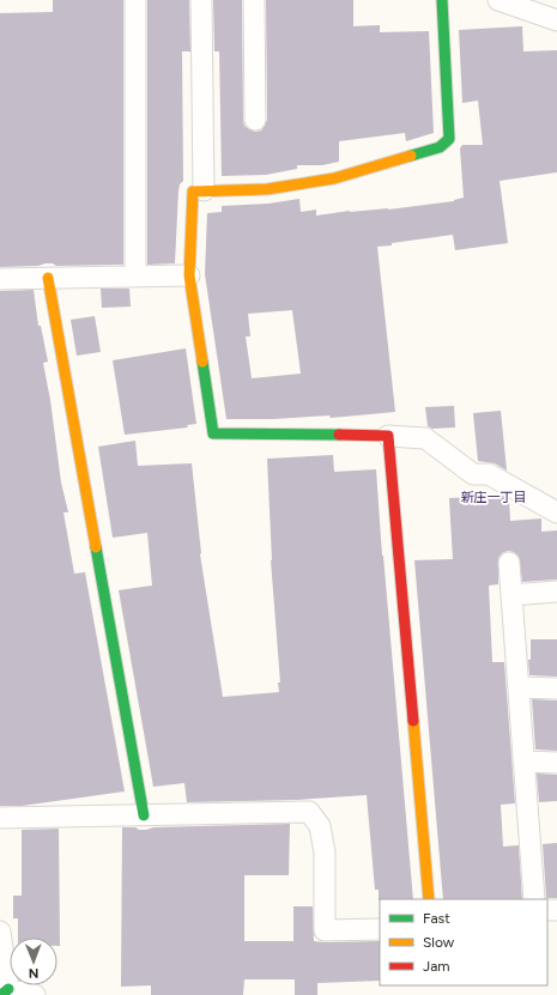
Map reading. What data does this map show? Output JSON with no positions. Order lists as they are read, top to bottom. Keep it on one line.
{"districts":["新庄一丁目"],"legend":["Fast","Slow","Jam"],"north":"bottom"}
